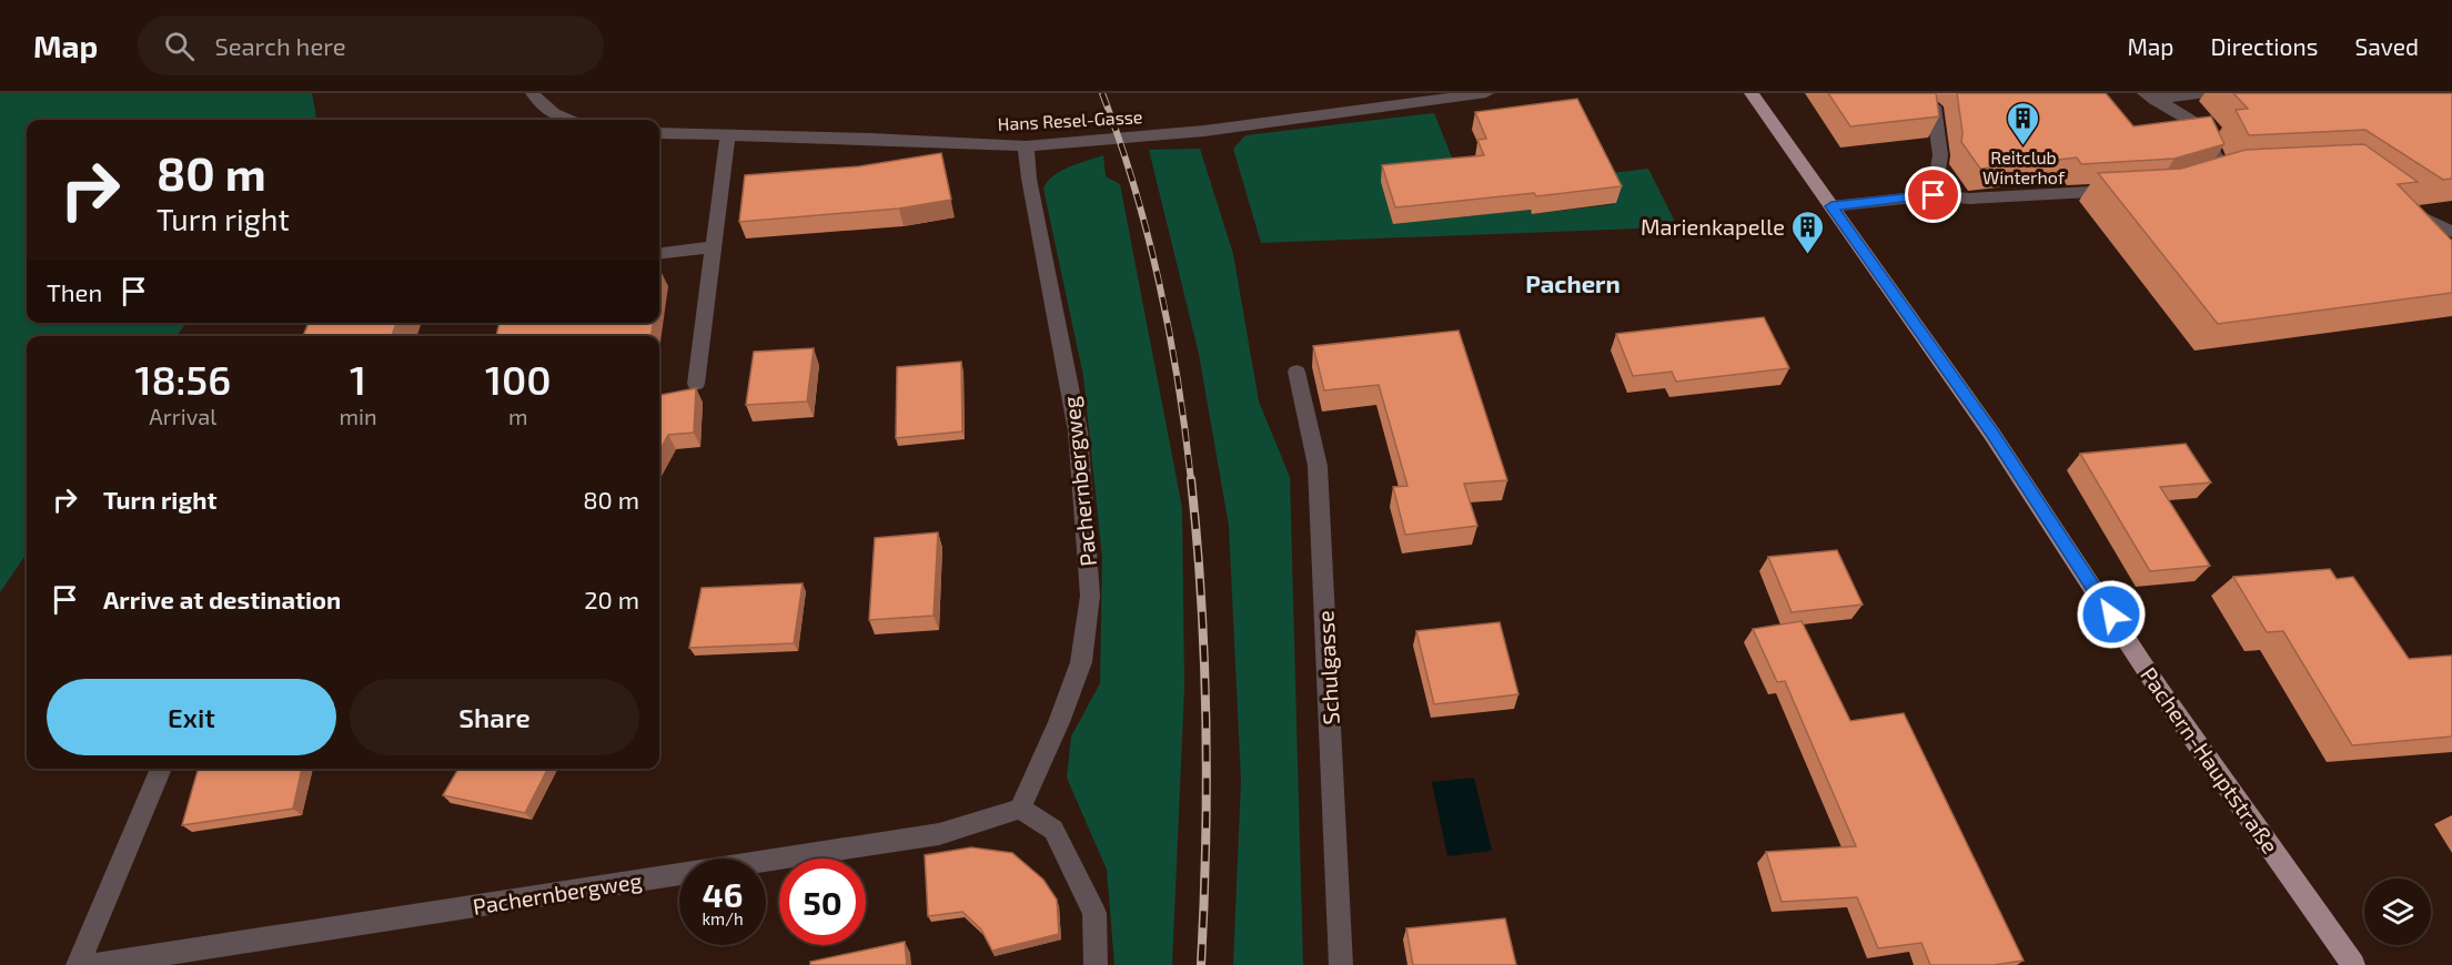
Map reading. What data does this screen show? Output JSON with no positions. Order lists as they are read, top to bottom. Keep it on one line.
{"streets":{"main road":["Pachern-Hauptstraße"],"street":["Hans Resel-Gasse","Pachernbergweg","Schulgasse"]},"crossings":[["Hans Resel-Gasse","Pachernbergweg"]],"districts":["Pachern"],"places":{"building":["Reitclub Winterhof","Marienkapelle"]},"page":{"header":"Map","search":"Search here","nav":["Map","Directions","Saved"],"turn":["80 m","Turn right"],"then":"Then","eta":["18:56","Arrival","1","min","100","m"],"list":[{"name":"Turn right","value":"80 m"},{"name":"Arrive at destination","value":"20 m"}],"buttons":["Exit","Share"],"speed":"46 km/h","limit":"50"}}
